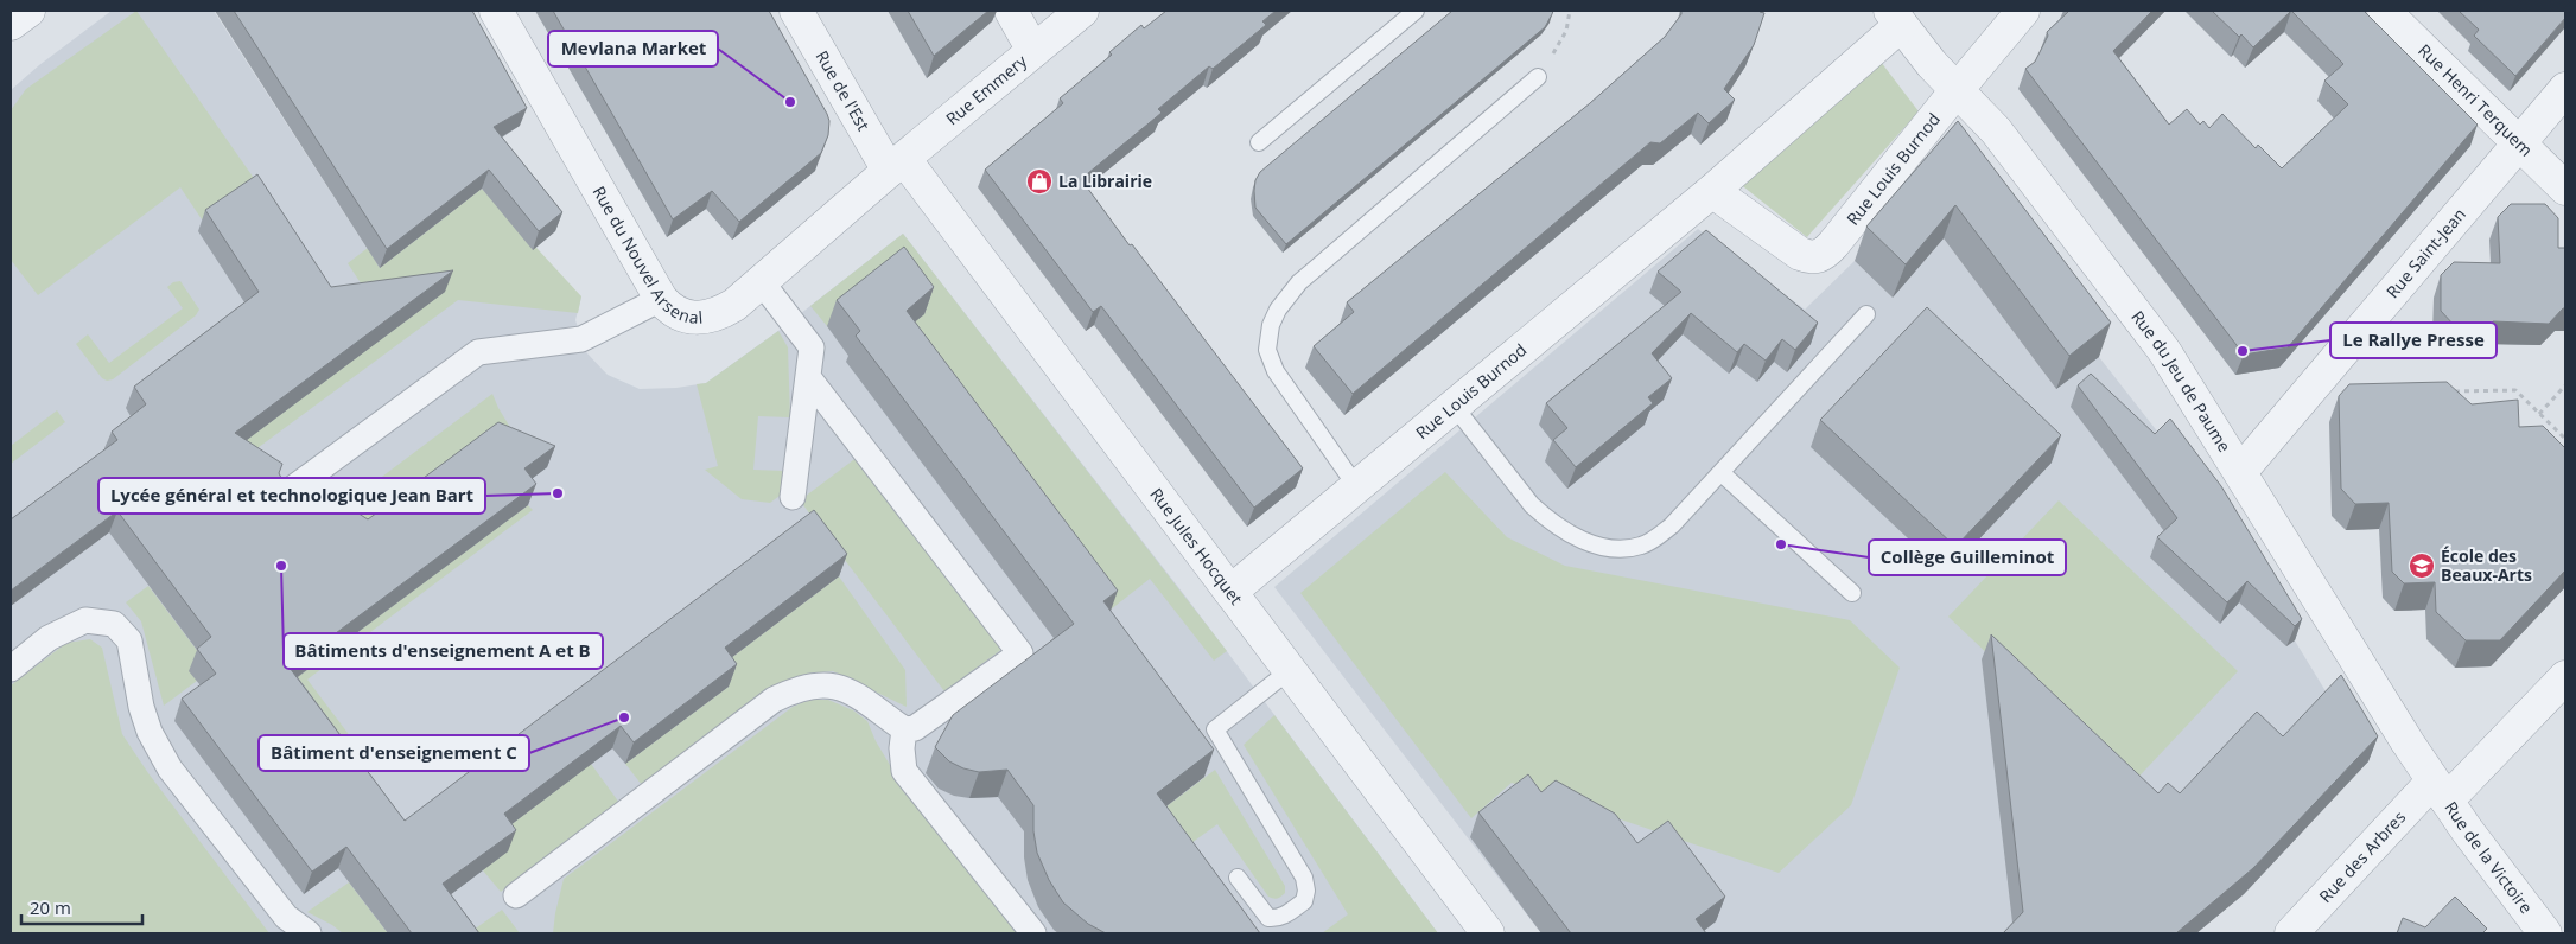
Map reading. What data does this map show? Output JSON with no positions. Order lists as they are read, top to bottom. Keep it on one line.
{"streets":{"street":["Rue de l'Est","Rue Emmery","Rue Henri Terquem","Rue Louis Burnod","Rue du Nouvel Arsenal","Rue Saint-Jean","Rue du Jeu de Paume","Rue Jules Hocquet","Rue des Arbres","Rue de la Victoire"]},"crossings":[["Rue de l'Est","Rue Emmery"],["Rue de l'Est","Rue du Nouvel Arsenal"],["Rue de l'Est","Rue Jules Hocquet"],["Rue Emmery","Rue du Nouvel Arsenal"],["Rue Emmery","Rue Jules Hocquet"],["Rue Henri Terquem","Rue Saint-Jean"],["Rue Louis Burnod","Rue du Jeu de Paume"],["Rue Louis Burnod","Rue Jules Hocquet"],["Rue du Nouvel Arsenal","Rue Jules Hocquet"],["Rue Saint-Jean","Rue du Jeu de Paume"],["Rue du Jeu de Paume","Rue des Arbres"],["Rue du Jeu de Paume","Rue de la Victoire"],["Rue des Arbres","Rue de la Victoire"]],"places":{"other":["Mevlana Market","Le Rallye Presse","Lycée général et technologique Jean Bart","Collège Guilleminot","Bâtiments d'enseignement A et B","Bâtiment d'enseignement C"],"shop":["La Librairie"],"school or university":["École des Beaux-Arts"]},"scale_bar":"20 m"}
